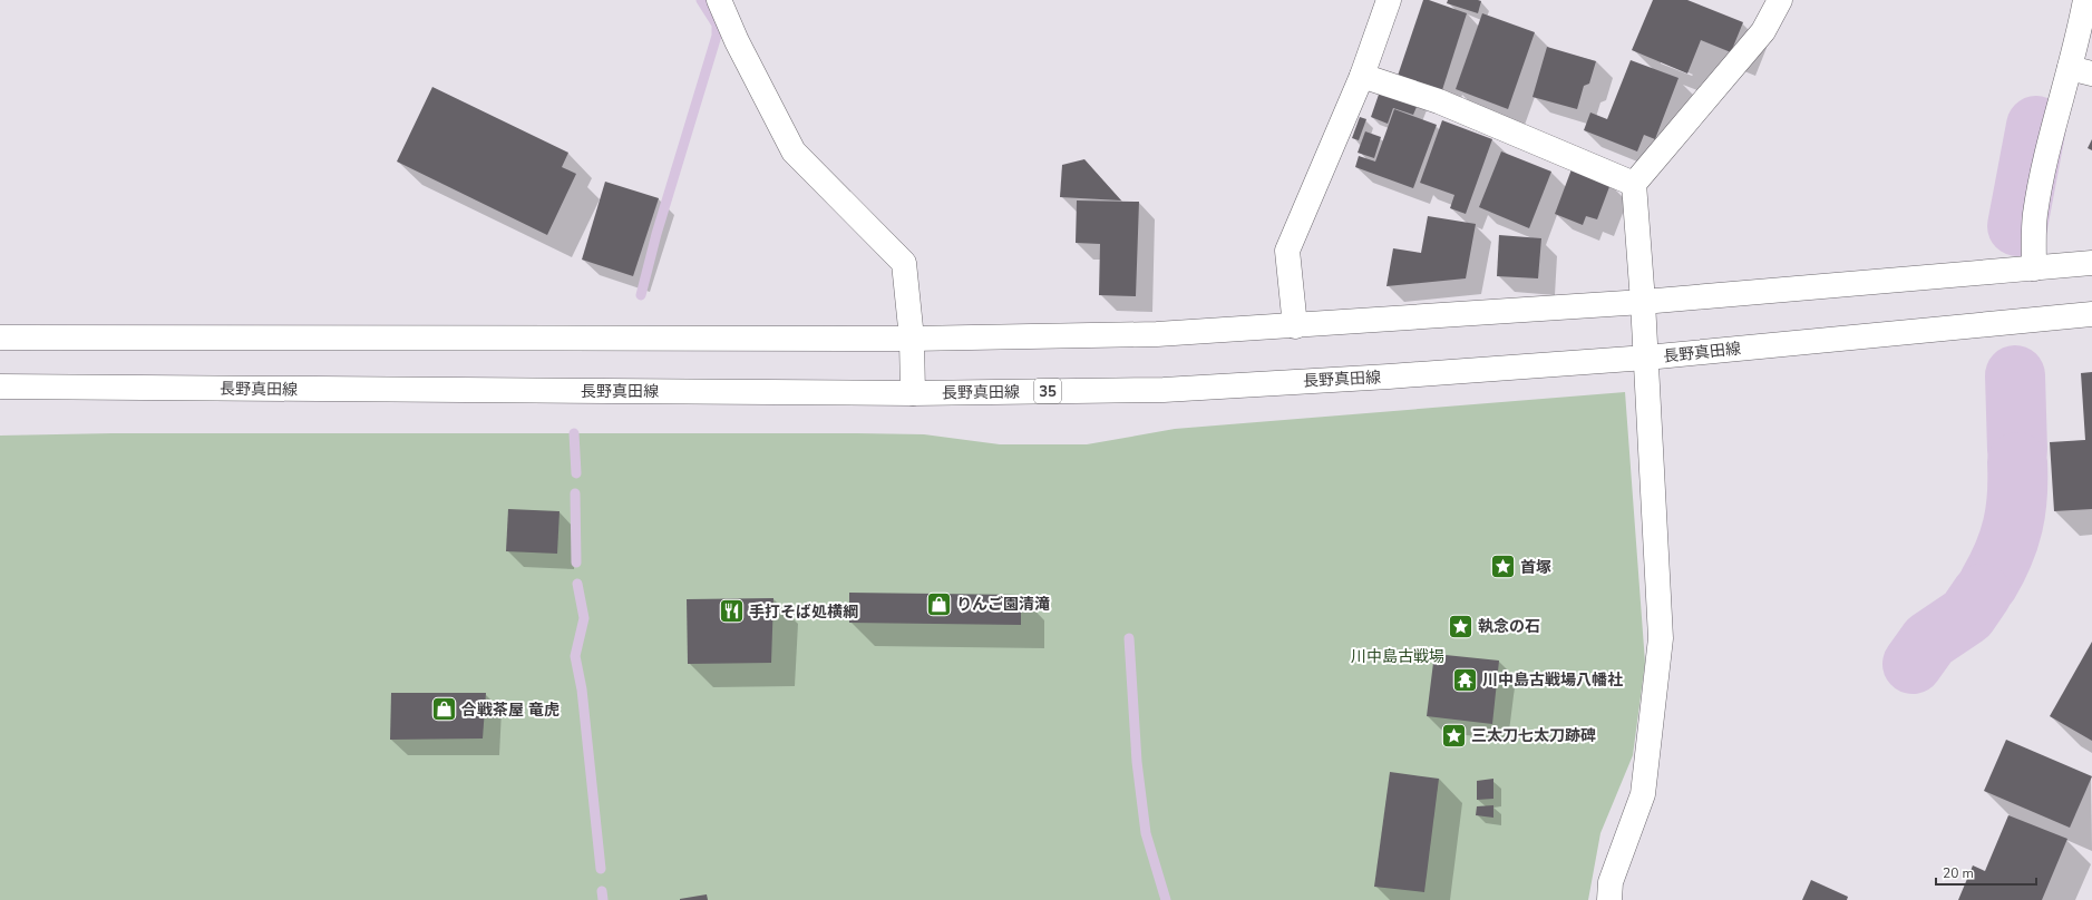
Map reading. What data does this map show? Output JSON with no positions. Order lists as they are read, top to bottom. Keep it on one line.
{"streets":{"main road":["長野真田線","35"]},"parks":["川中島古戦場"],"places":{"place":["首塚","執念の石","三太刀七太刀跡碑"],"shop":["りんご園清滝","合戦茶屋 竜虎"],"restaurant":["手打そば処横綱"],"temple":["川中島古戦場八幡社"]},"scale_bar":"20 m"}
